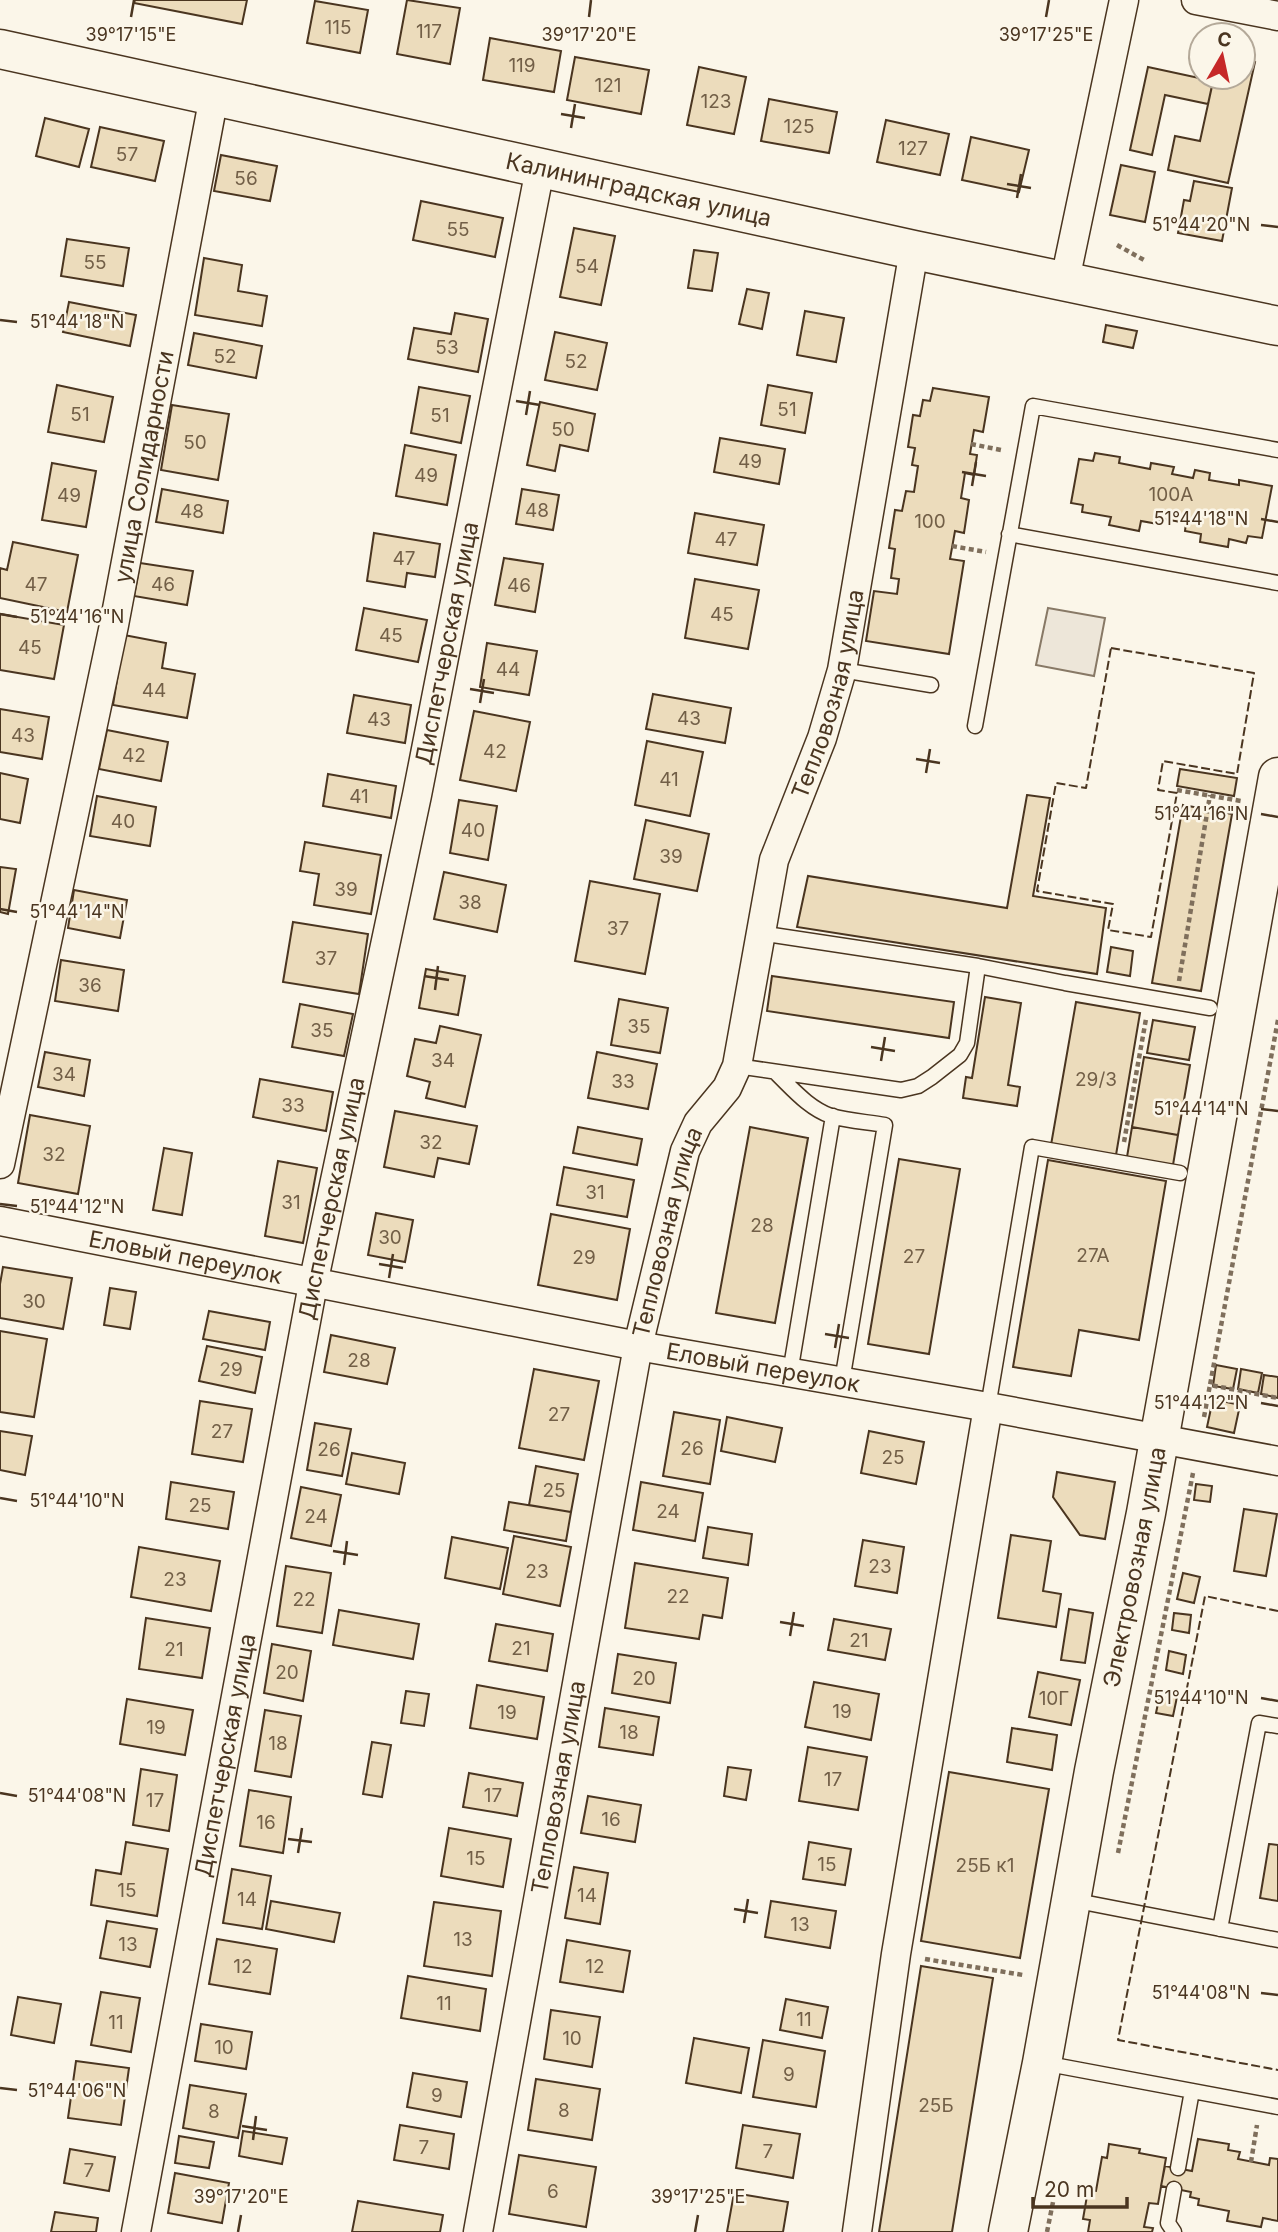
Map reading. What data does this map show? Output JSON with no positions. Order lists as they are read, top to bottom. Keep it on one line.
{"streets":{"street":["Калининградская улица","улица Солидарности","Диспетчерская улица","Тепловозная улица","Еловый переулок","Электровозная улица"]},"crossings":[["Калининградская улица","улица Солидарности"],["Калининградская улица","Диспетчерская улица"],["Калининградская улица","Тепловозная улица"],["Диспетчерская улица","Еловый переулок"],["Тепловозная улица","Еловый переулок"],["Еловый переулок","Электровозная улица"]],"house_numbers":["115","117","119","121","123","125","127","57","56","55","55","54","53","52","52","51","51","51","50","50","49","49","100А","49","48","48","100","47","47","47","46","46","45","45","45","44","44","43","43","43","42","42","41","41","40","40","39","39","38","37","37","36","35","35","34","34","29/3","33","33","32","32","31","31","28","30","27А","27","29","30","28","29","27","27","26","26","25","25","25","24","24","23","23","23","22","22","21","21","21","20","20","10Г","19","19","19","18","18","17","17","17","16","16","15","15","25Б к1","15","14","14","13","13","13","12","12","11","11","11","10","10","9","9","25Б","8","8","7","7","7","6"],"scale_bar":"20 m","north":"top","coordinates":["39°17'15\"E","39°17'20\"E","39°17'25\"E","51°44'20\"N","51°44'18\"N","51°44'16\"N","51°44'14\"N","51°44'12\"N","51°44'10\"N","51°44'08\"N","51°44'06\"N"]}
